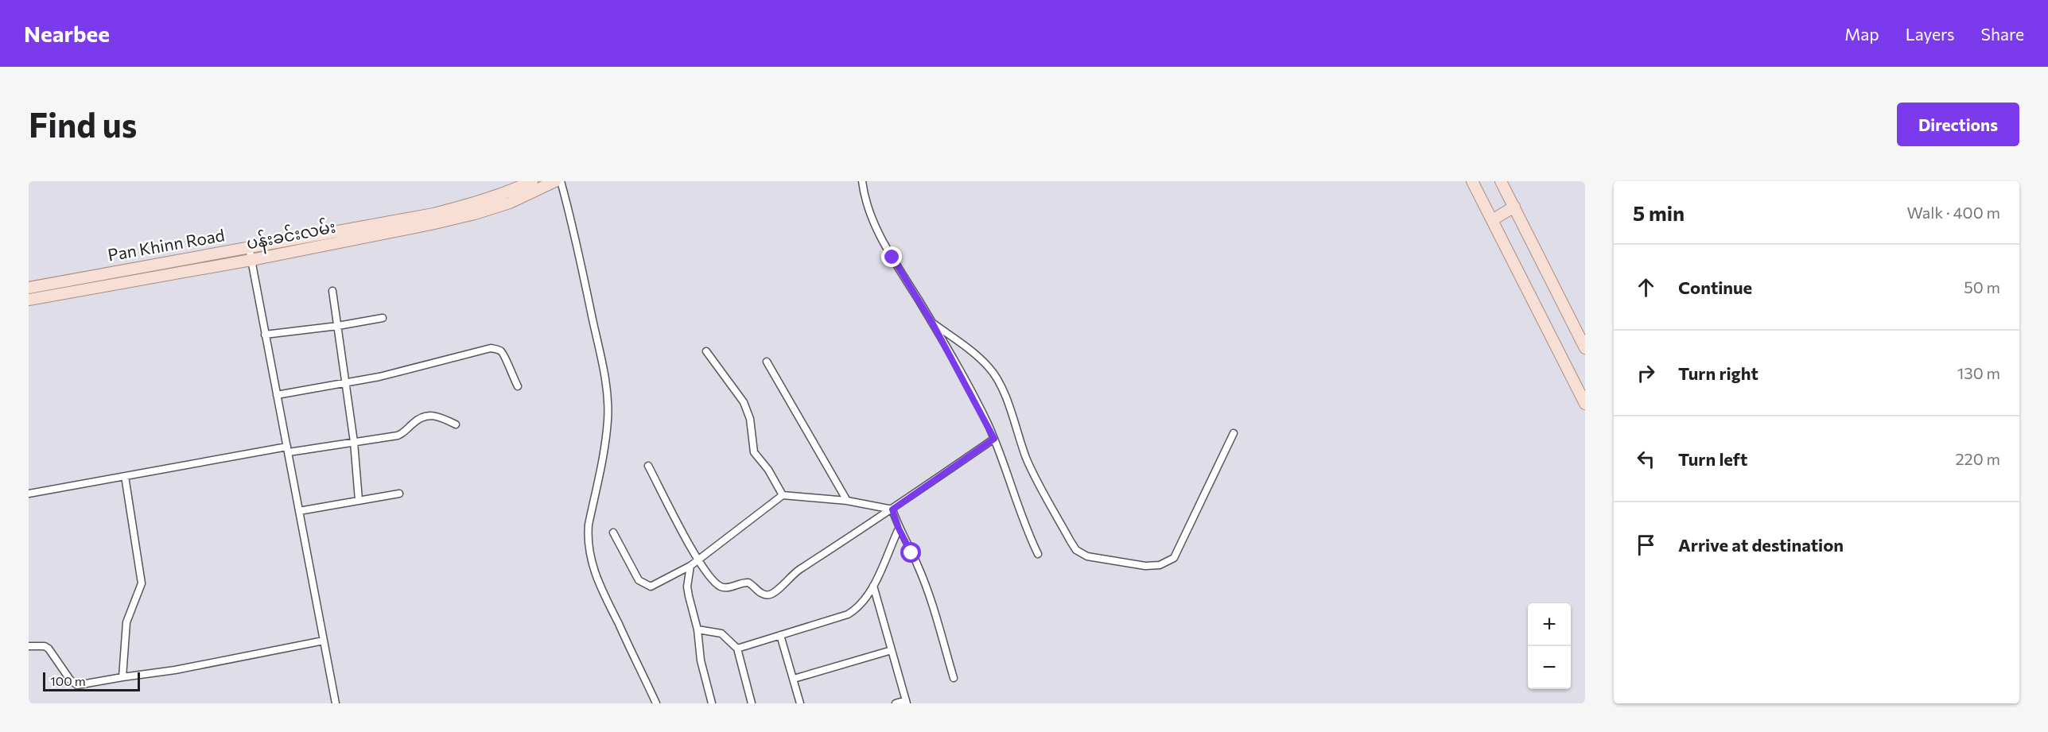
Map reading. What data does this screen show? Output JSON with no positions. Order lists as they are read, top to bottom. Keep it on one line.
{"streets":{"main road":["ပန်းခင်းလမ်း","Pan Khinn Road"]},"scale_bar":"100 m","page":{"header":"Nearbee","nav":["Map","Layers","Share"],"buttons":"Directions","title":"Find us","heading":["5 min","Walk · 400 m"],"list":[["Continue","50 m"],["Turn right","130 m"],["Turn left","220 m"],"Arrive at destination"],"map_buttons":["+","−"],"scale":"100 m"}}
